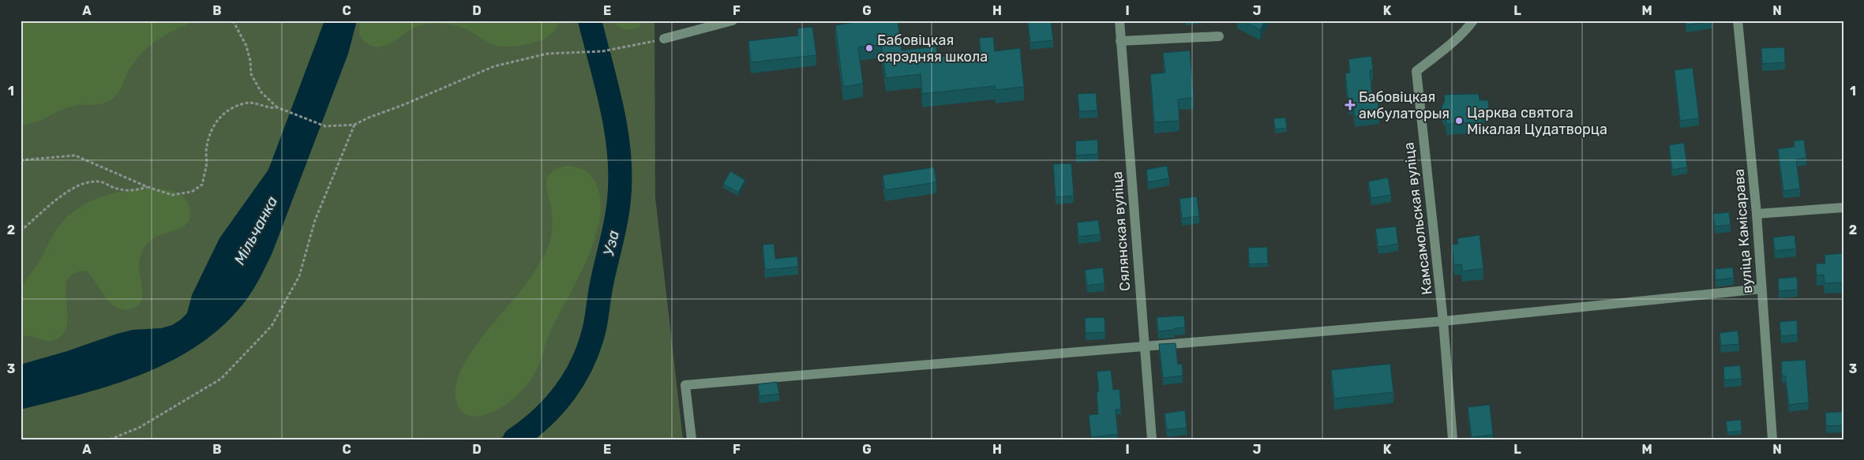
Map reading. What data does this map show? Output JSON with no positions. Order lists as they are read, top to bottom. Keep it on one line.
{"streets":{"street":["Камсамольская вуліца","Сялянская вуліца","вуліца Камісарава"]},"water":["Мільчанка","Уза"],"places":{"other":["Бабовіцкая сярэдняя школа","Царква святога Мікалая Цудатворца"],"health":["Бабовіцкая амбулаторыя"]},"grid":{"columns":["A","B","C","D","E","F","G","H","I","J","K","L","M","N"],"rows":["1","2","3"]}}
